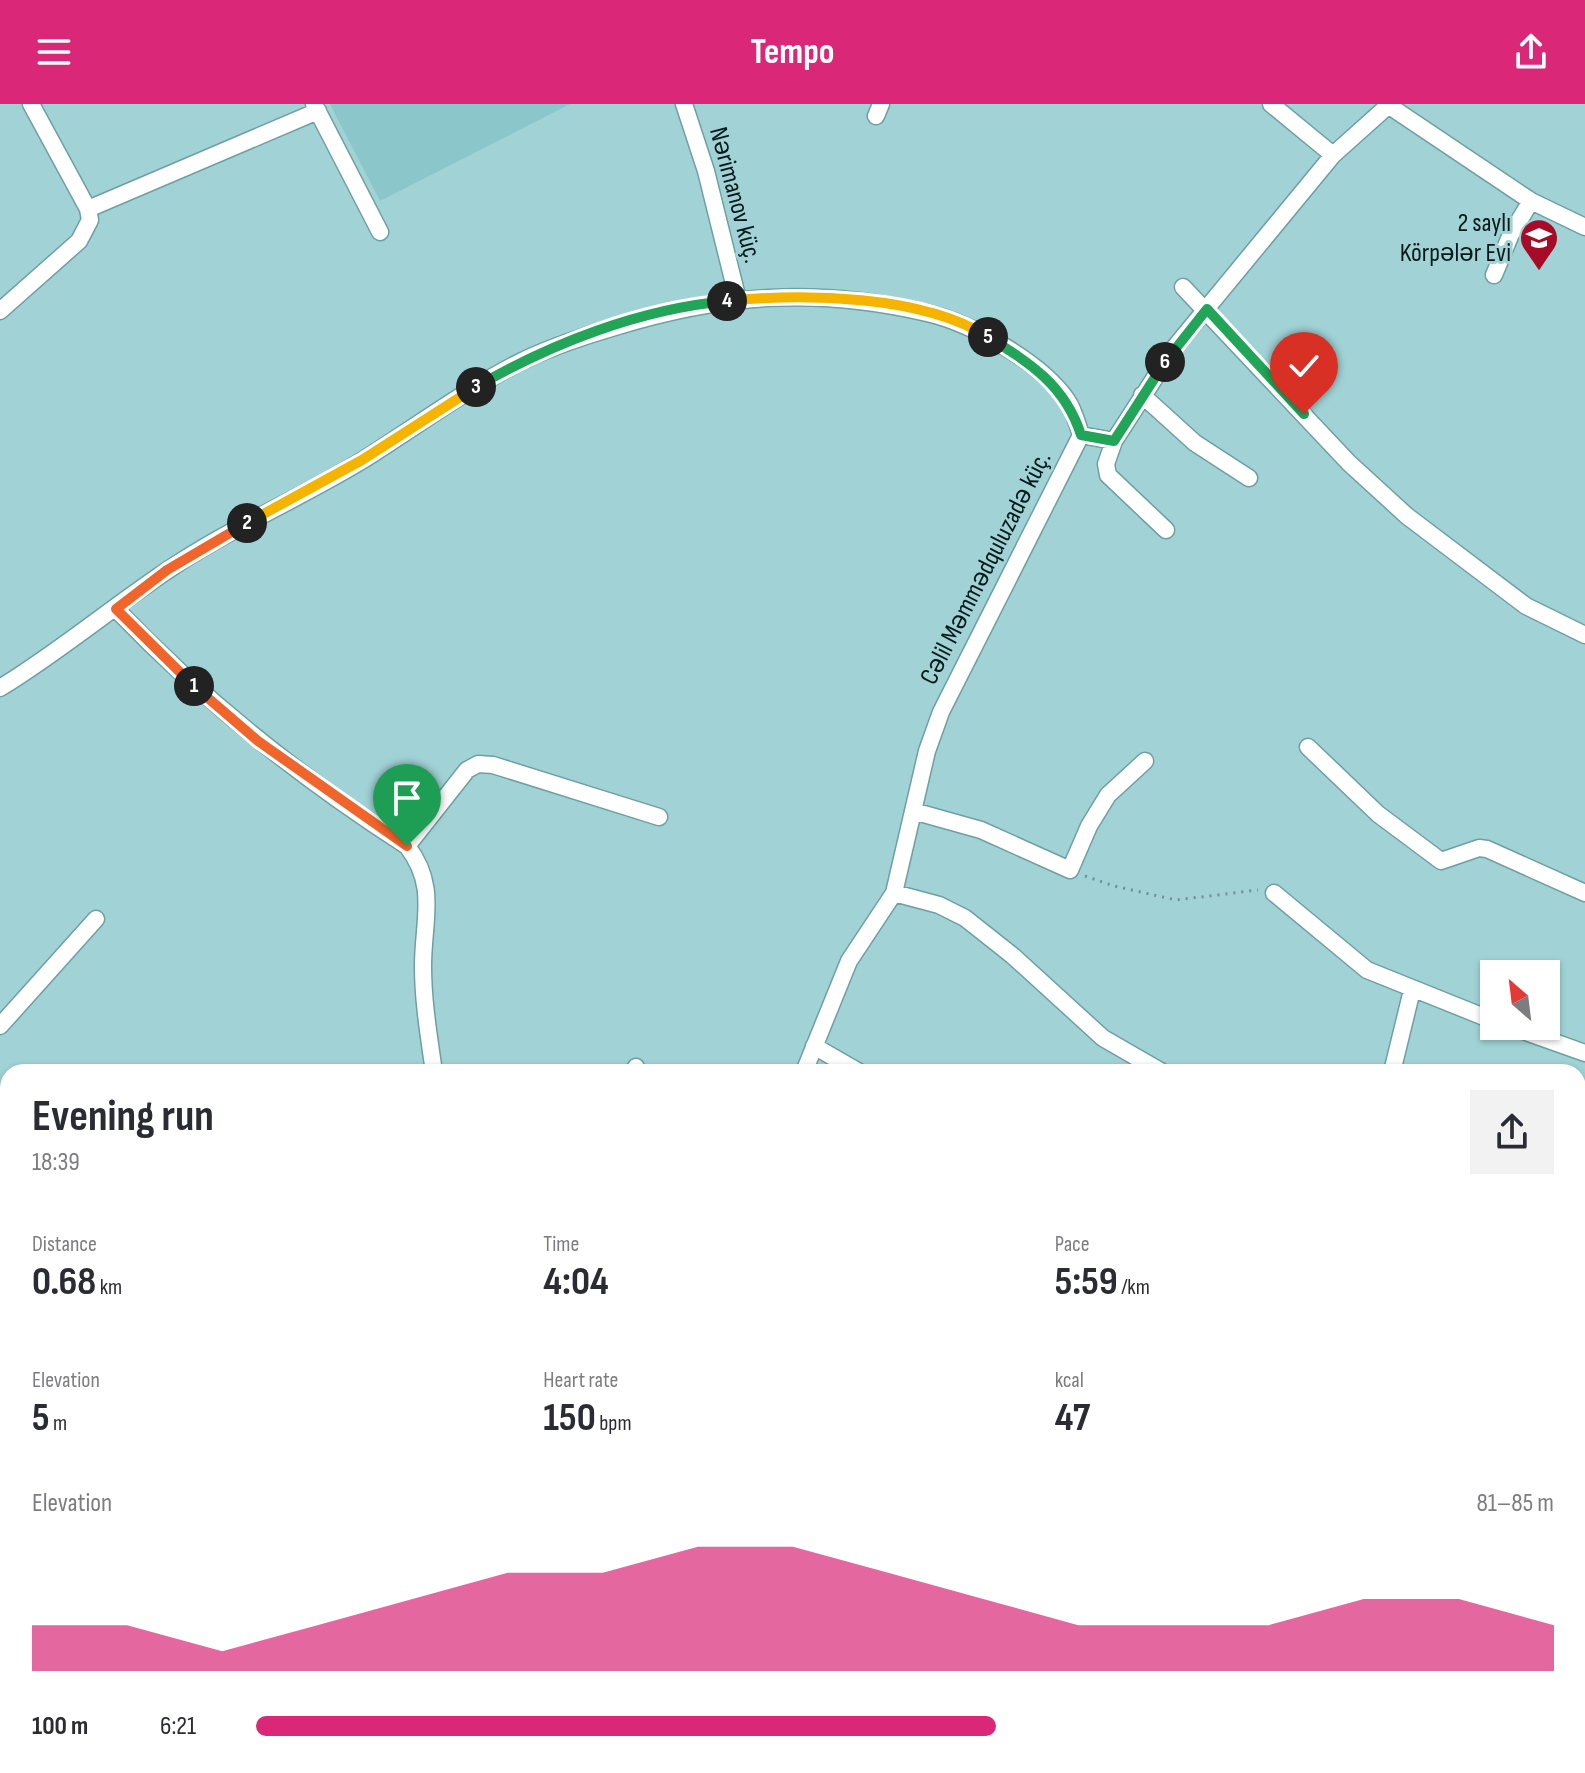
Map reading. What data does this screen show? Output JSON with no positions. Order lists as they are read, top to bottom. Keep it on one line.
{"streets":{"street":["Nərimanov küç.","Cəlil Məmmədquluzadə küç."]},"places":{"school or university":["2 saylı Körpələr Evi"]},"north":"top left","page":{"header":"Tempo","pins":["4","5","6","3","2","1"],"heading":["Evening run","18:39"],"stats":[["Distance","0.68 km"],["Time","4:04"],["Pace","5:59 /km"],["Elevation","5 m"],["Heart rate","150 bpm"],["kcal","47"]],"chart":["Elevation","81–85 m"],"list":[{"name":"100 m","note":"6:21"}]}}
